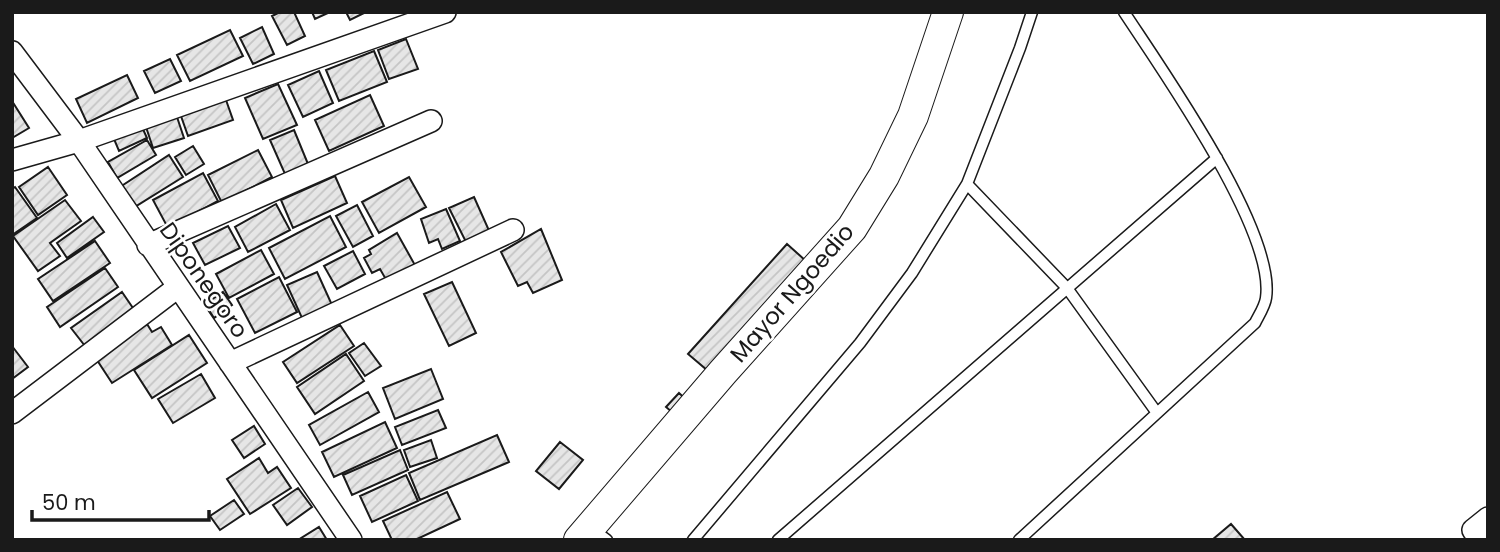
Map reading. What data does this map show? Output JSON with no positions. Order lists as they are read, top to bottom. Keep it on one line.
{"streets":{"street":["Diponegoro","Mayor Ngoedio"]},"scale_bar":"50 m"}
